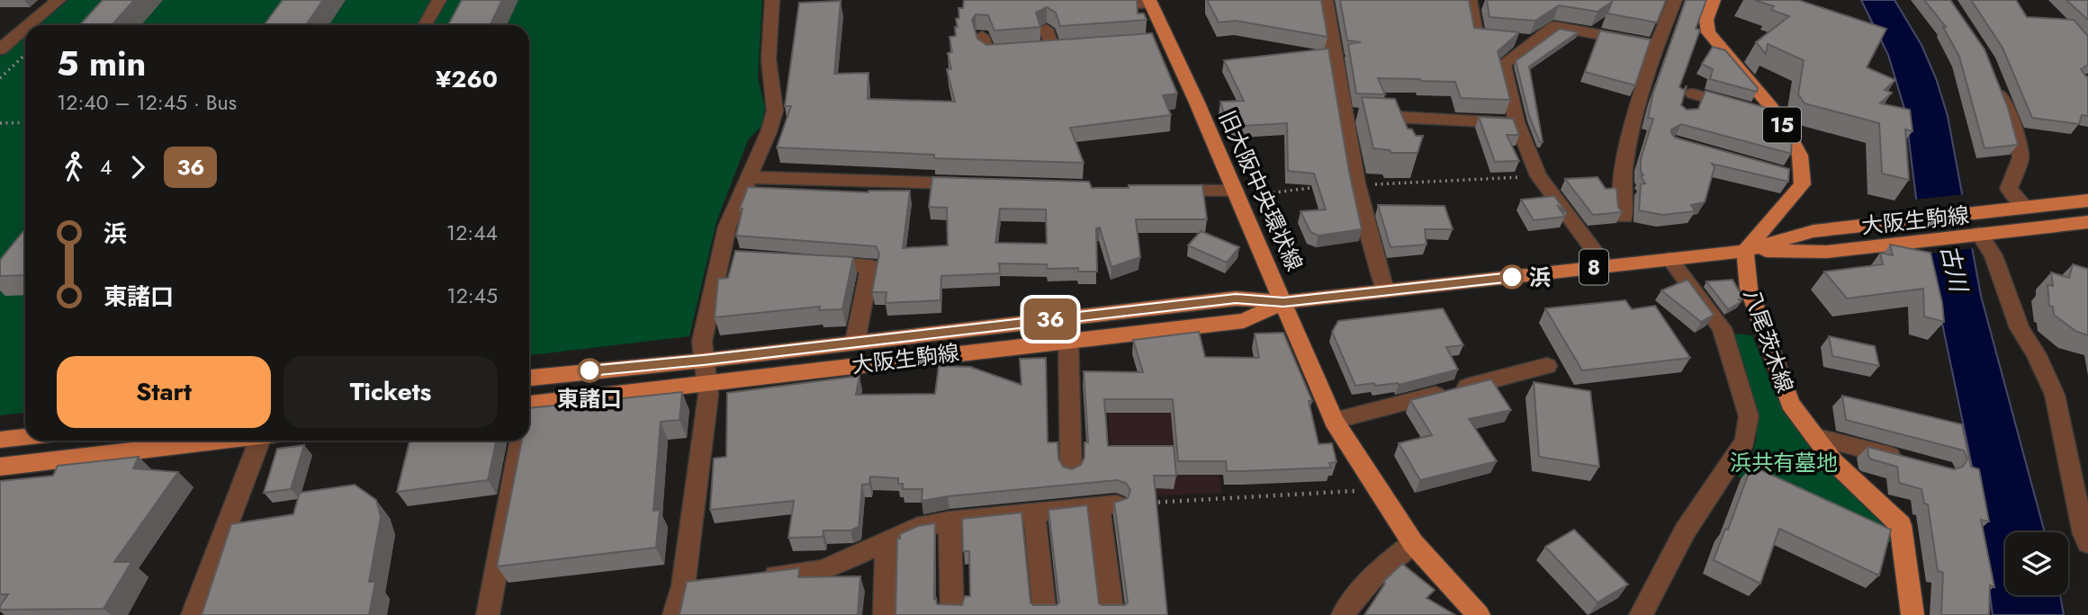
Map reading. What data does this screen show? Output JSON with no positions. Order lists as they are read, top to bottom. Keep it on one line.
{"streets":{"main road":["15","旧大阪中央環状線","大阪生駒線","8","八尾茨木線"]},"crossings":[["15","大阪生駒線"],["15","八尾茨木線"],["旧大阪中央環状線","大阪生駒線"],["大阪生駒線","八尾茨木線"]],"water":["古川"],"parks":["浜共有墓地"],"places":["浜","東諸口"],"lines":["bus line 36"],"page":{"on_map":"36","heading":["5 min","12:40 – 12:45 · Bus","¥260"],"legs":["4","36"],"list":[{"name":"浜","value":"12:44"},{"name":"東諸口","value":"12:45"}],"buttons":["Start","Tickets"]}}
